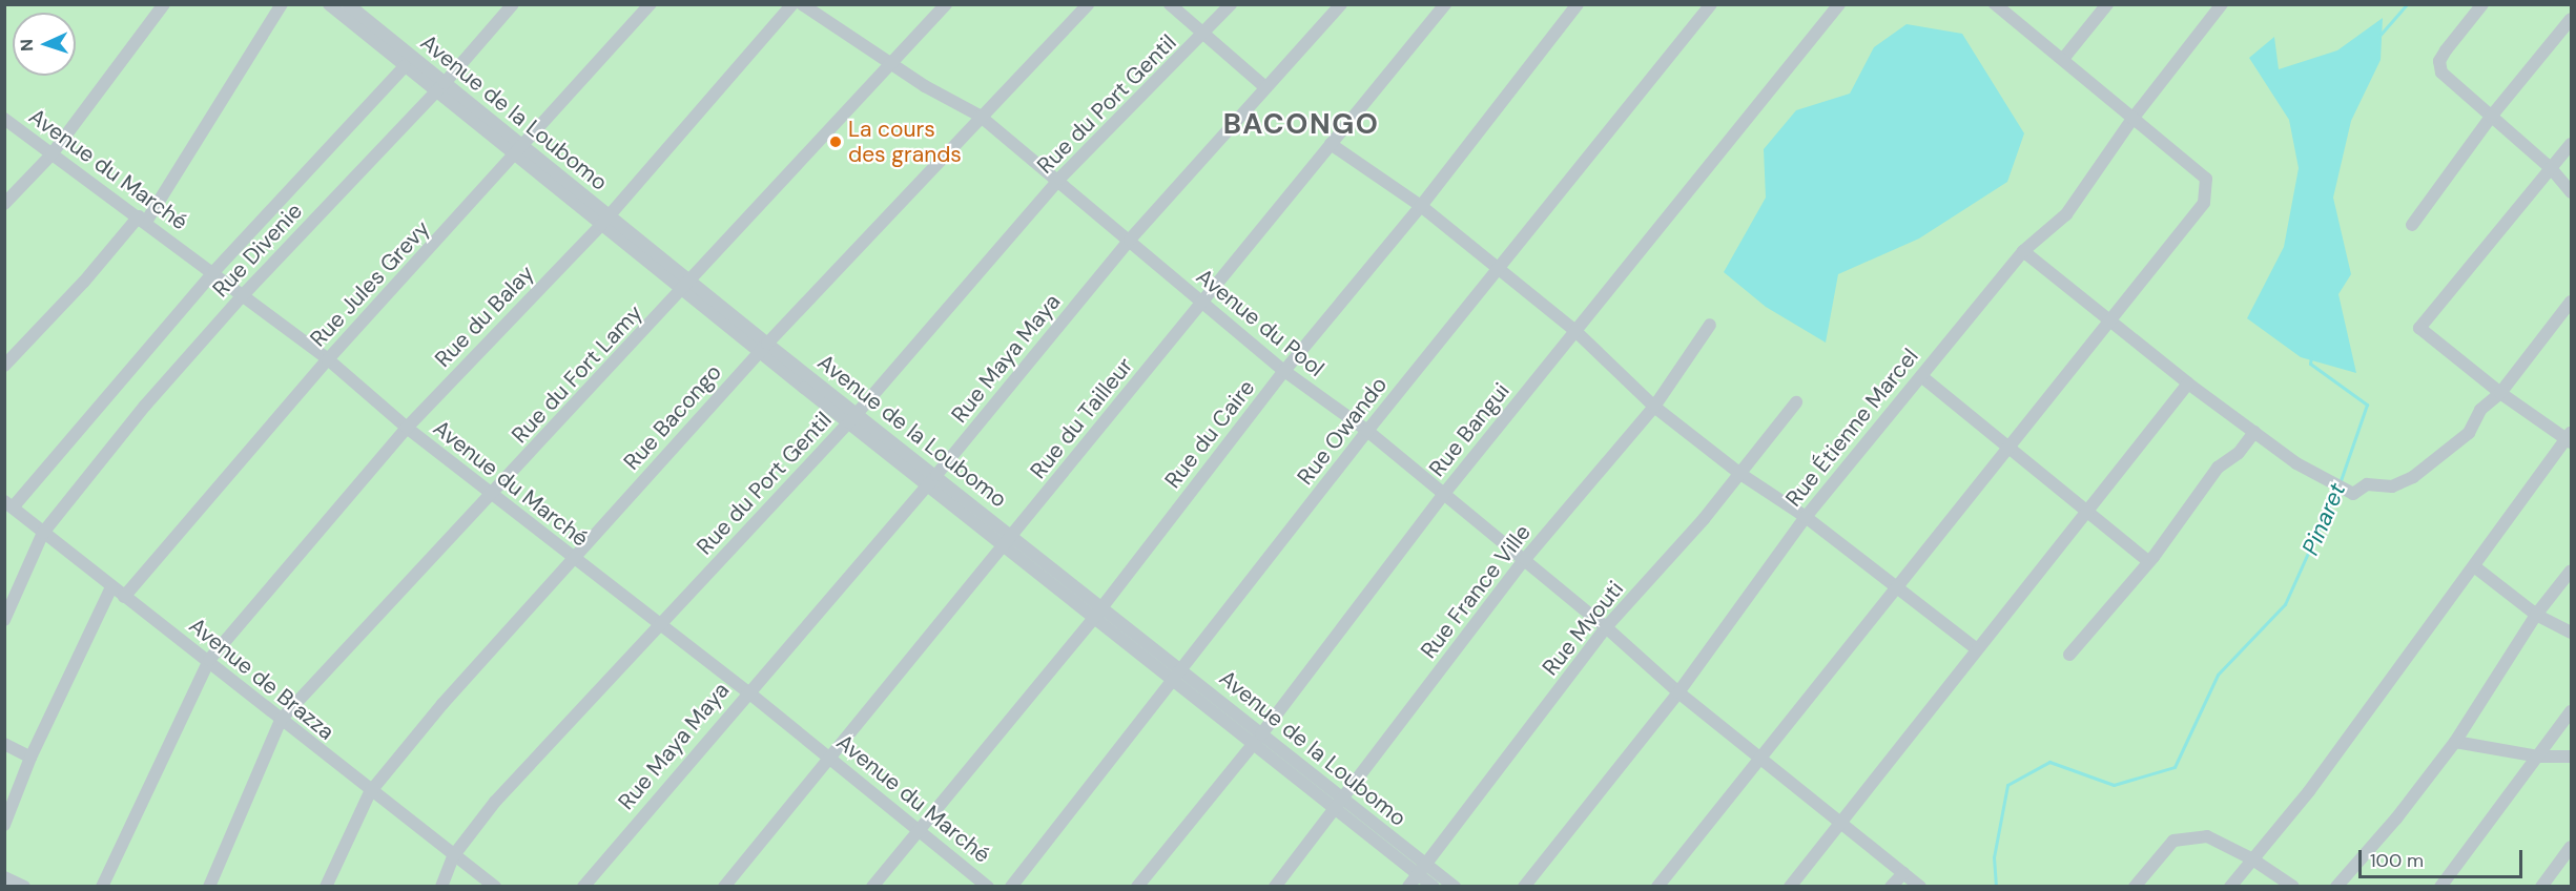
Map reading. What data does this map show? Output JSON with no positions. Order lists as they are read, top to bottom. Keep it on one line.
{"streets":{"street":["Rue du Port Gentil","Avenue de la Loubomo","Avenue du Marché","Rue Divenie","Rue Jules Grevy","Rue du Balay","Avenue du Pool","Rue Maya Maya","Rue du Fort Lamy","Rue Bacongo","Rue du Tailleur","Rue Étienne Marcel","Rue Bangui","Rue Owando","Rue du Caire","Rue France Ville","Rue Mvouti","Avenue de Brazza"]},"crossings":[["Rue du Port Gentil","Avenue de la Loubomo"],["Rue du Port Gentil","Avenue du Marché"],["Rue du Port Gentil","Avenue du Pool"],["Rue du Port Gentil","Avenue de Brazza"],["Avenue de la Loubomo","Rue Divenie"],["Avenue de la Loubomo","Rue Jules Grevy"],["Avenue de la Loubomo","Rue du Balay"],["Avenue de la Loubomo","Rue Maya Maya"],["Avenue de la Loubomo","Rue du Fort Lamy"],["Avenue de la Loubomo","Rue Bacongo"],["Avenue de la Loubomo","Rue du Tailleur"],["Avenue de la Loubomo","Rue Bangui"],["Avenue de la Loubomo","Rue Owando"],["Avenue de la Loubomo","Rue du Caire"],["Avenue de la Loubomo","Rue France Ville"],["Avenue de la Loubomo","Rue Mvouti"],["Avenue du Marché","Rue Divenie"],["Avenue du Marché","Rue Jules Grevy"],["Avenue du Marché","Rue du Balay"],["Avenue du Marché","Rue Maya Maya"],["Avenue du Marché","Rue du Fort Lamy"],["Avenue du Marché","Rue Bacongo"],["Avenue du Marché","Rue du Tailleur"],["Avenue du Marché","Rue du Caire"],["Rue Divenie","Avenue de Brazza"],["Rue Jules Grevy","Avenue de Brazza"],["Rue du Balay","Avenue de Brazza"],["Avenue du Pool","Rue Maya Maya"],["Avenue du Pool","Rue du Fort Lamy"],["Avenue du Pool","Rue Bacongo"],["Avenue du Pool","Rue du Tailleur"],["Avenue du Pool","Rue Étienne Marcel"],["Avenue du Pool","Rue Bangui"],["Avenue du Pool","Rue Owando"],["Avenue du Pool","Rue du Caire"],["Avenue du Pool","Rue France Ville"],["Avenue du Pool","Rue Mvouti"],["Rue du Fort Lamy","Avenue de Brazza"],["Rue Bacongo","Avenue de Brazza"]],"districts":["BACONGO"],"water":["Pinaret"],"places":["La cours des grands"],"scale_bar":"100 m","north":"left"}
